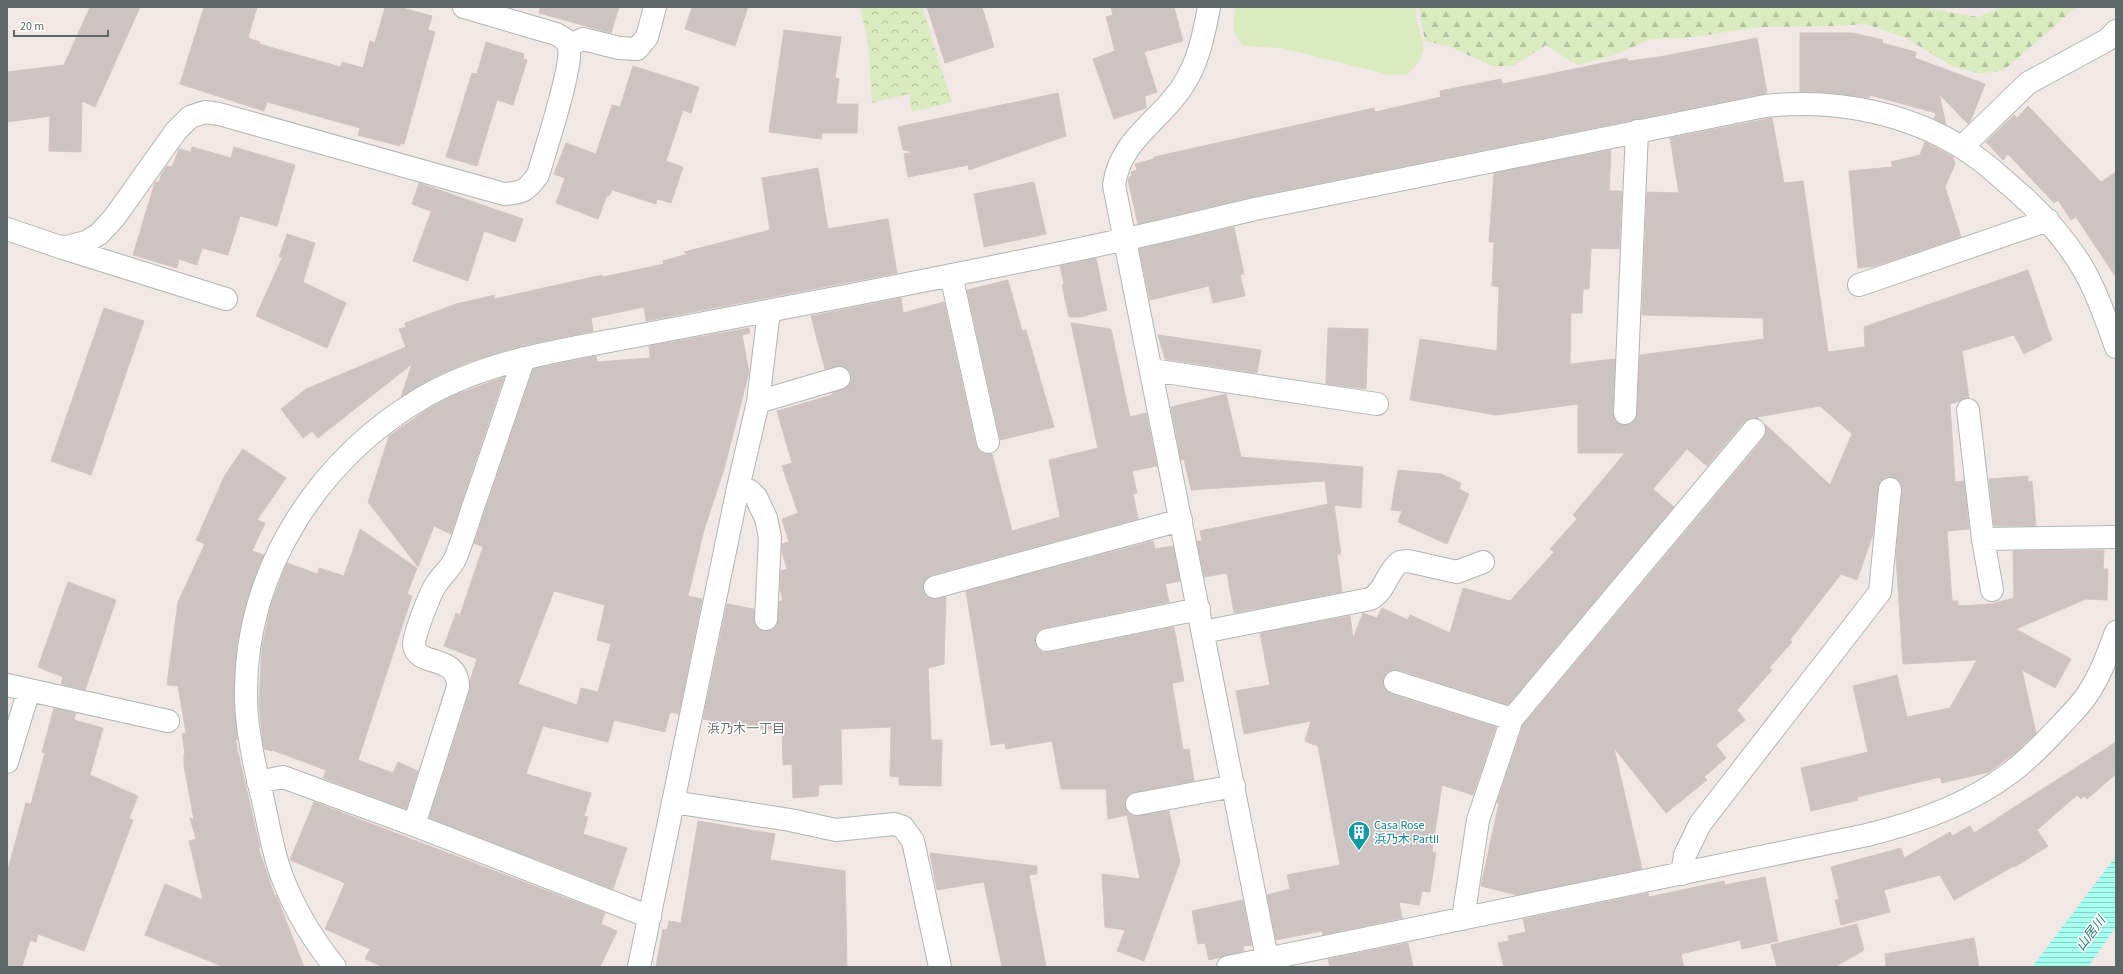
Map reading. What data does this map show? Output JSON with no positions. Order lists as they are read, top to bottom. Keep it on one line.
{"districts":["浜乃木一丁目"],"water":["山居川"],"places":{"building":["Casa Rose 浜乃木 PartII"]},"scale_bar":"20 m"}
